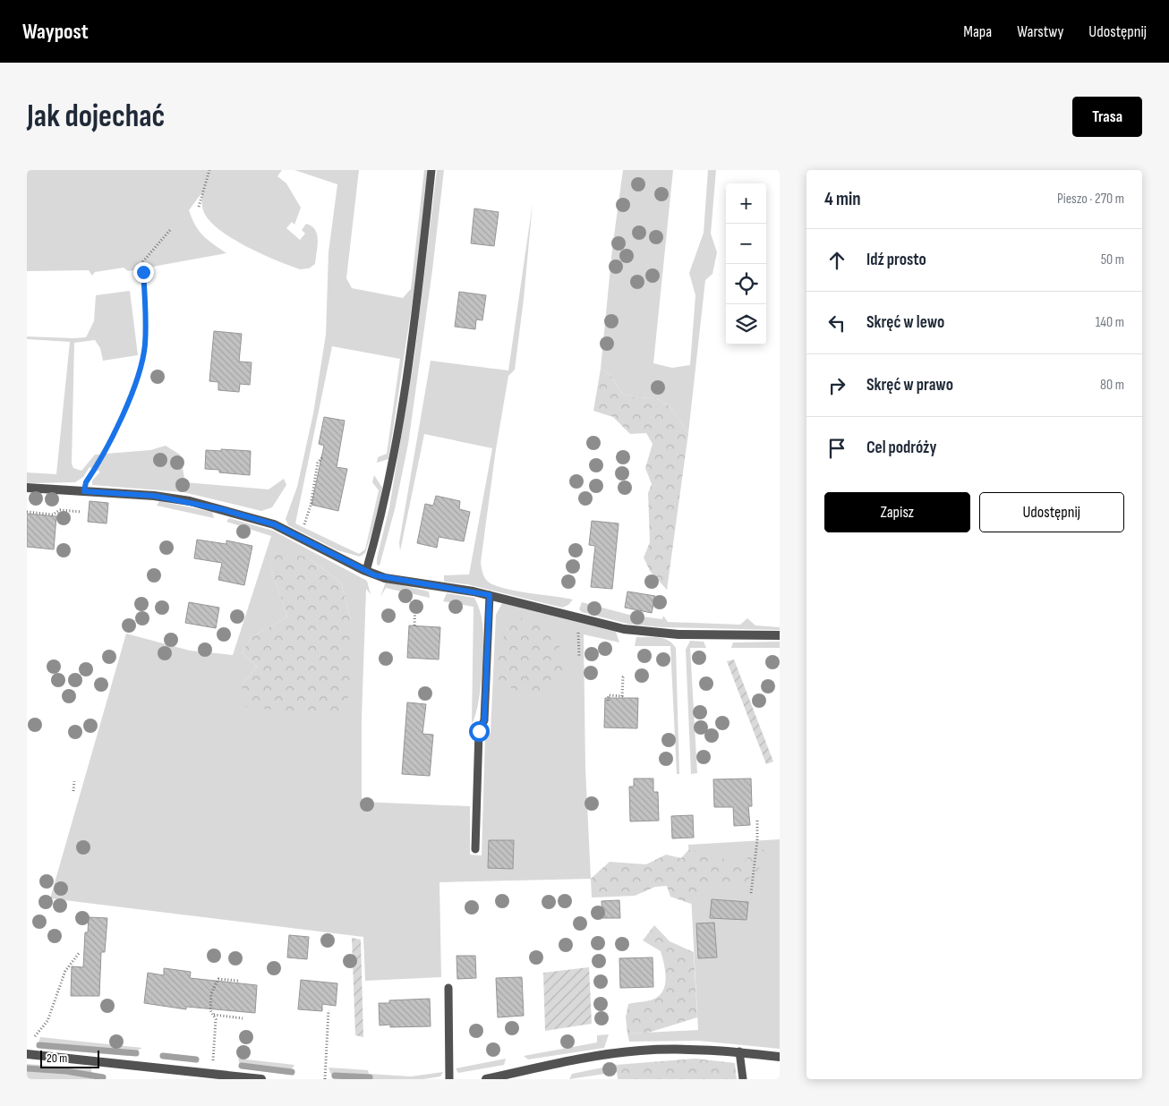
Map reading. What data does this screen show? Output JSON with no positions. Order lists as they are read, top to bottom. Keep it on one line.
{"scale_bar":"20 m","page":{"header":"Waypost","nav":["Mapa","Warstwy","Udostępnij"],"buttons":["Trasa",["Zapisz","Udostępnij"]],"title":"Jak dojechać","heading":["4 min","Pieszo · 270 m"],"map_buttons":["+","−"],"list":[["Idź prosto","50 m"],["Skręć w lewo","140 m"],["Skręć w prawo","80 m"],"Cel podróży"],"scale":"20 m"}}
